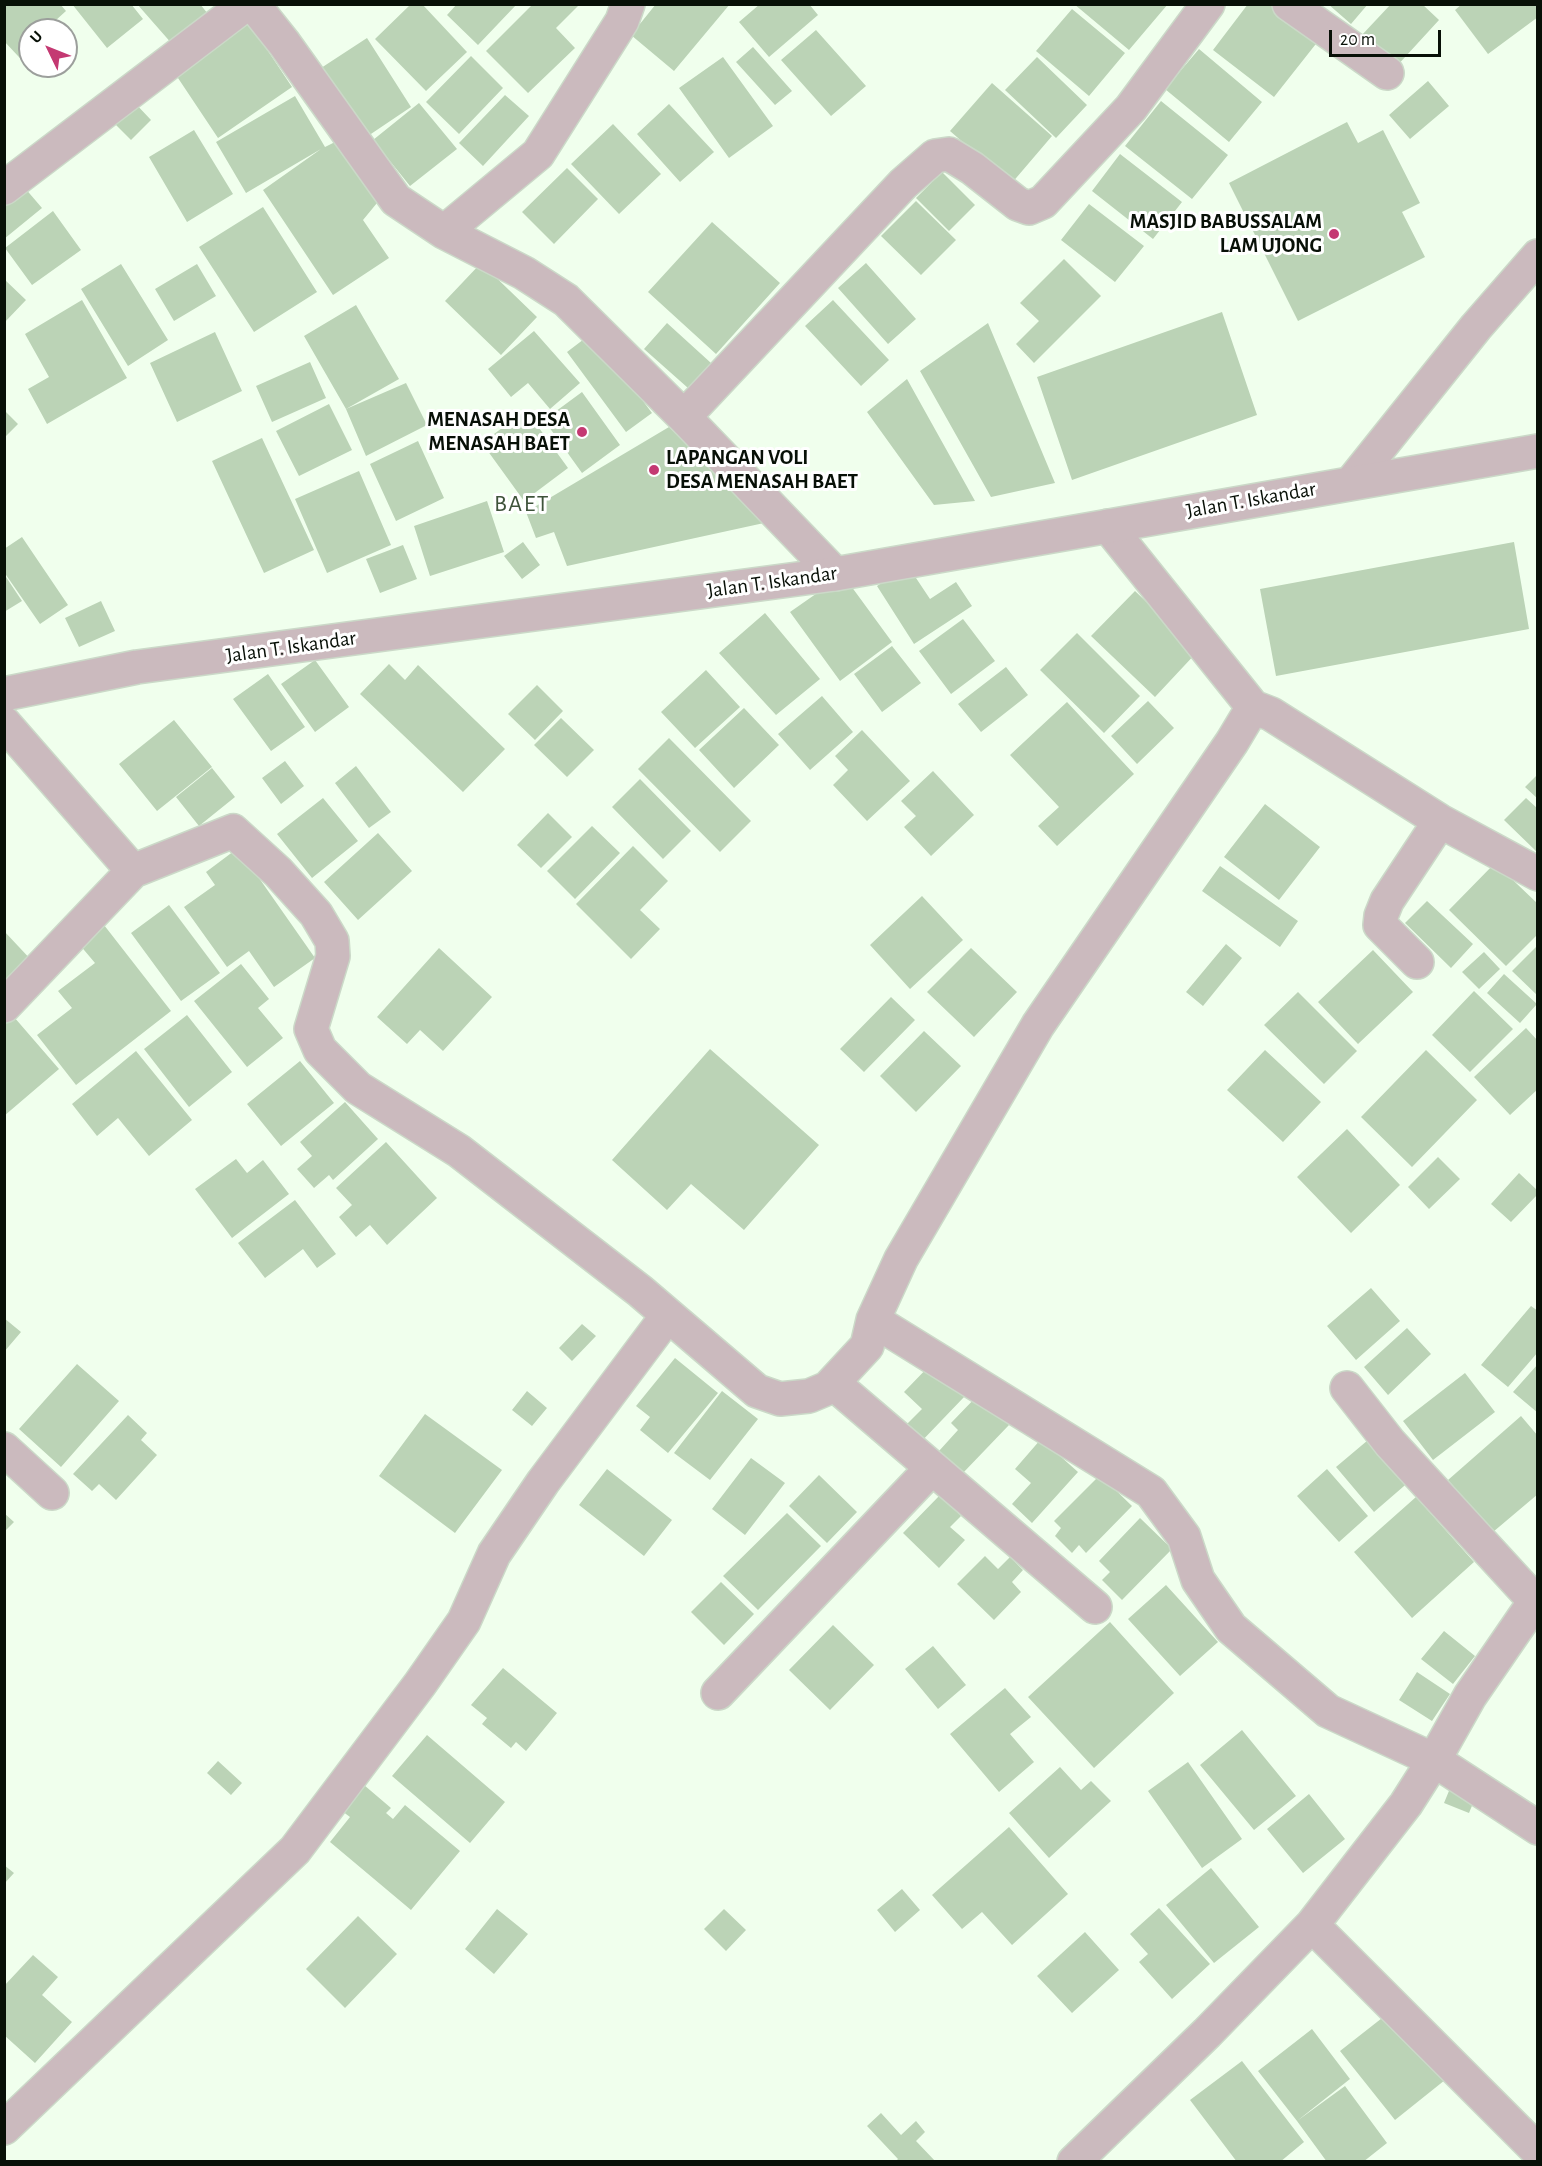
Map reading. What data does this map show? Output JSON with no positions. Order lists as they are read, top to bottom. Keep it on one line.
{"streets":{"street":["Jalan T. Iskandar"]},"districts":["BAET"],"places":["MASJID BABUSSALAM LAM UJONG","MENASAH DESA MENASAH BAET","LAPANGAN VOLI DESA MENASAH BAET"],"scale_bar":"20 m","north":"top left"}
